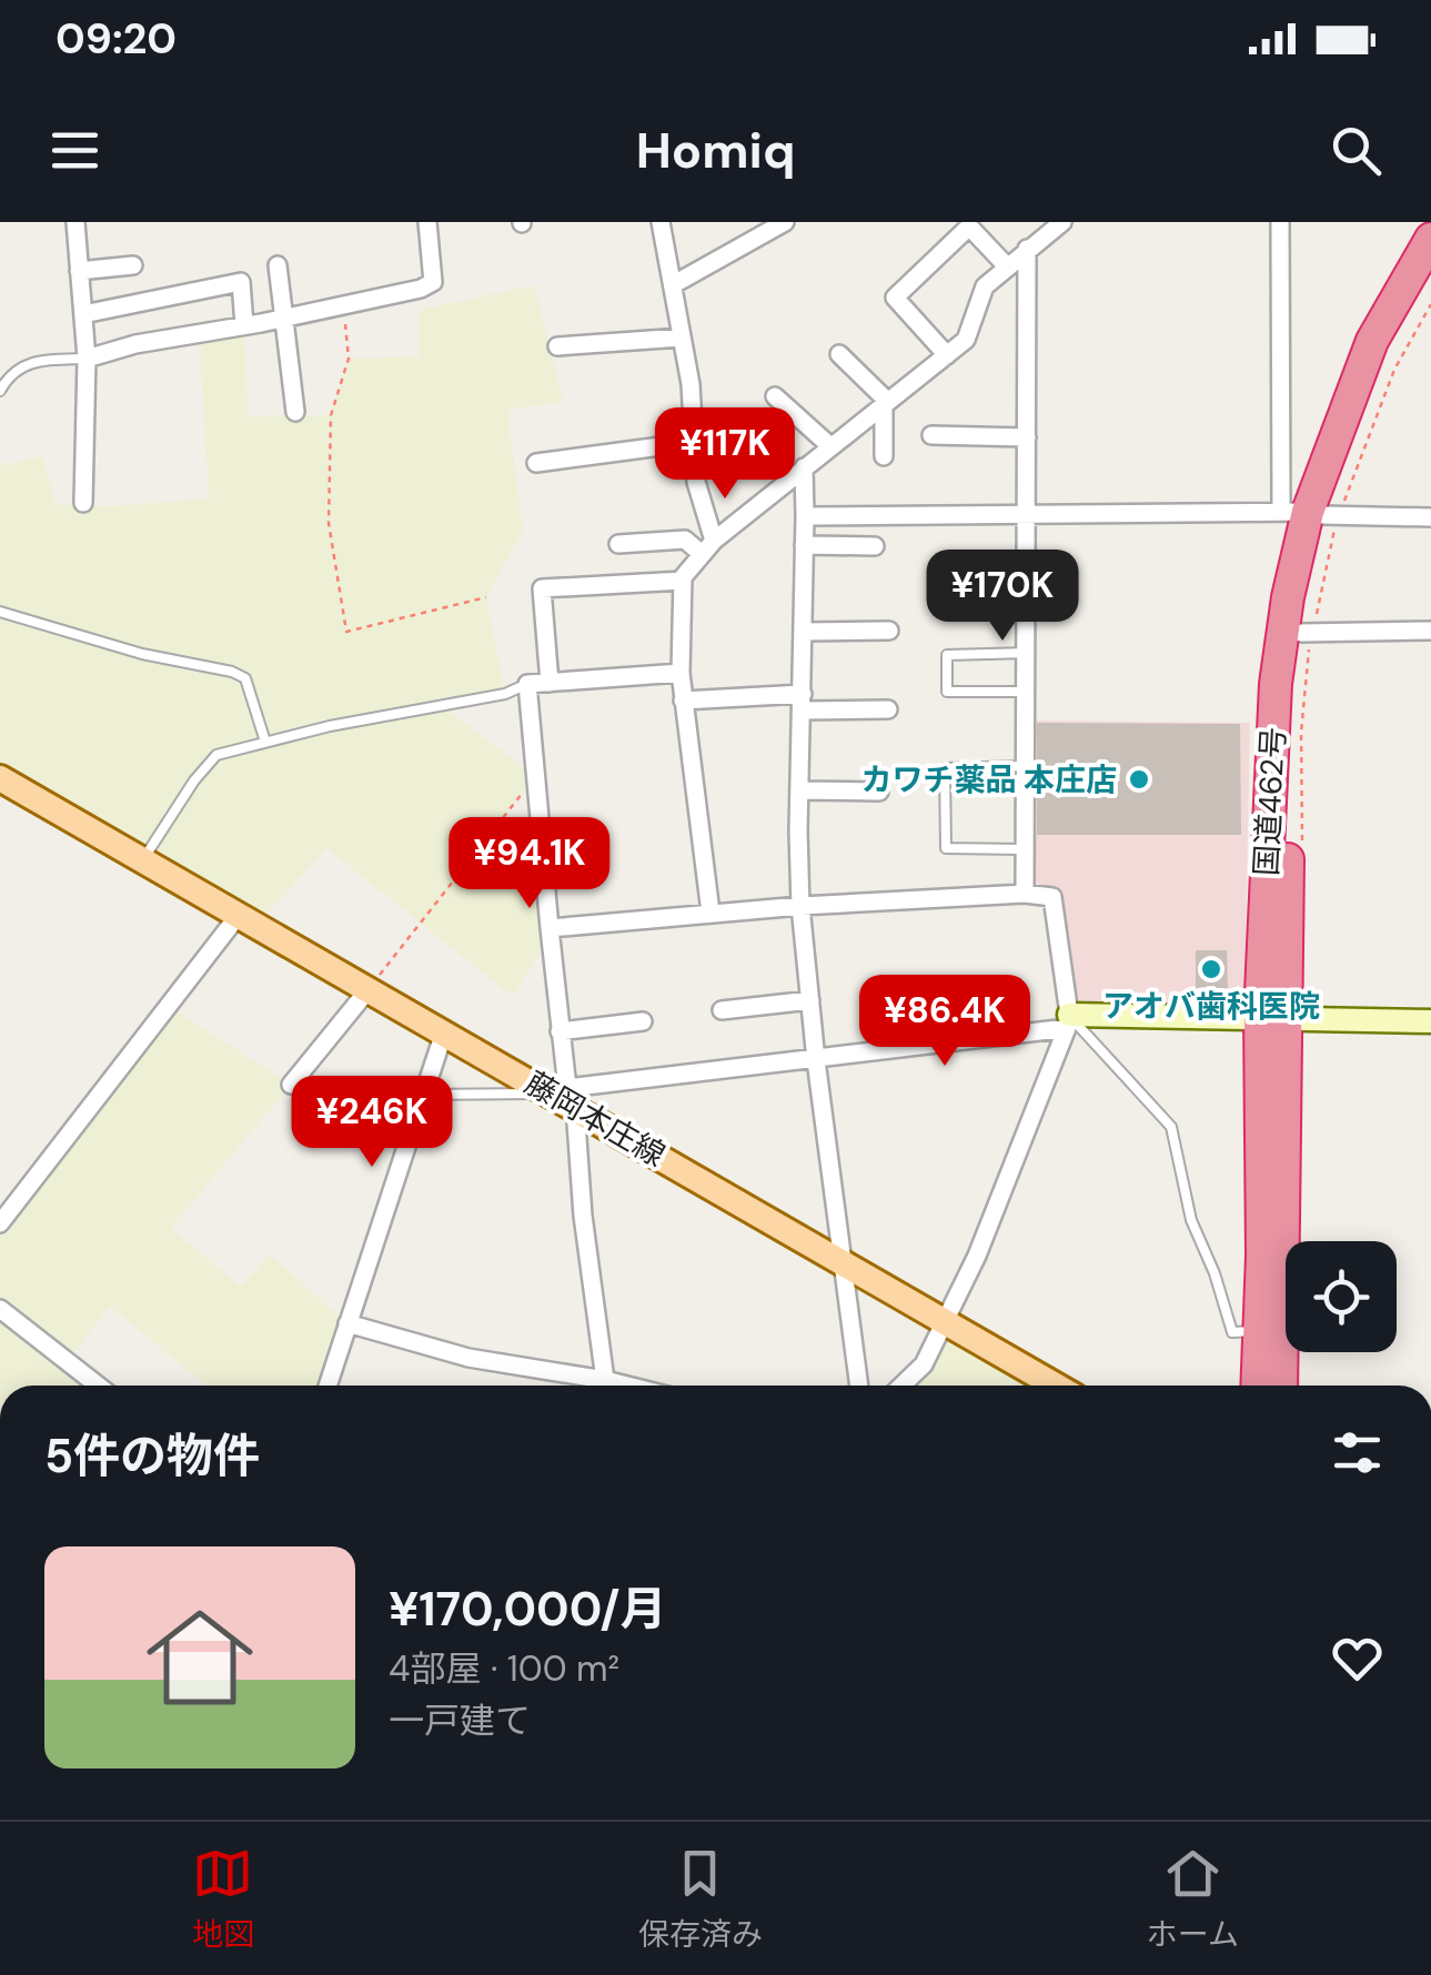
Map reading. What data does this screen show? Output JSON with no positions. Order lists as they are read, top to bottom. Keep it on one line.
{"streets":{"highway":["国道462号"],"main road":["藤岡本庄線"]},"places":["カワチ薬品 本庄店","アオバ歯科医院"],"page":{"status":"09:20","header":"Homiq","price":["¥117K","¥170K","¥94.1K","¥86.4K","¥246K"],"heading":"5件の物件","list":[{"name":"¥170,000/月","note":"4部屋 · 100 m² · 一戸建て"}],"tabs":["地図","保存済み","ホーム"]}}
